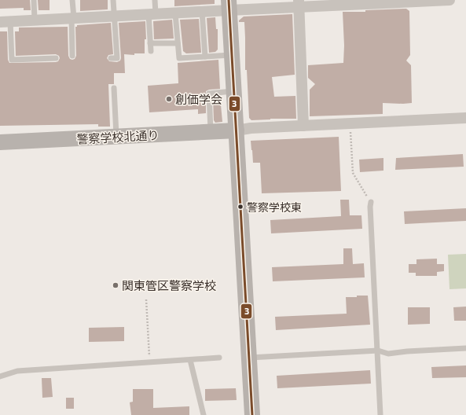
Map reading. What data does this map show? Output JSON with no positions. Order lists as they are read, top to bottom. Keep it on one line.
{"streets":{"street":["警察学校北通り"]},"places":["創価学会","警察学校東","関東管区警察学校"],"lines":["transit line 3"]}
